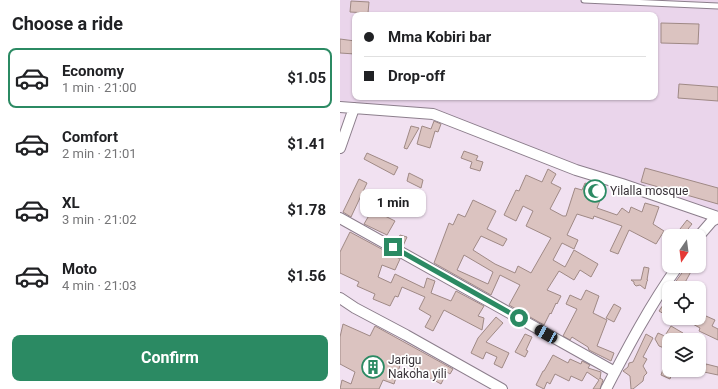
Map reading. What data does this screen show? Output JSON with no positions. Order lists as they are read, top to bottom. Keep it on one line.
{"places":{"mosque":["Yilalla mosque"],"building":["Jarigu Nakoha yili"]},"north":"bottom","page":{"heading":"Choose a ride","banner":["Mma Kobiri bar","Drop-off"],"list":[{"name":"Economy","note":"1 min · 21:00","value":"$1.05"},{"name":"Comfort","note":"2 min · 21:01","value":"$1.41"},{"name":"XL","note":"3 min · 21:02","value":"$1.78"},{"name":"Moto","note":"4 min · 21:03","value":"$1.56"}],"bubble":"1 min","buttons":"Confirm"}}
